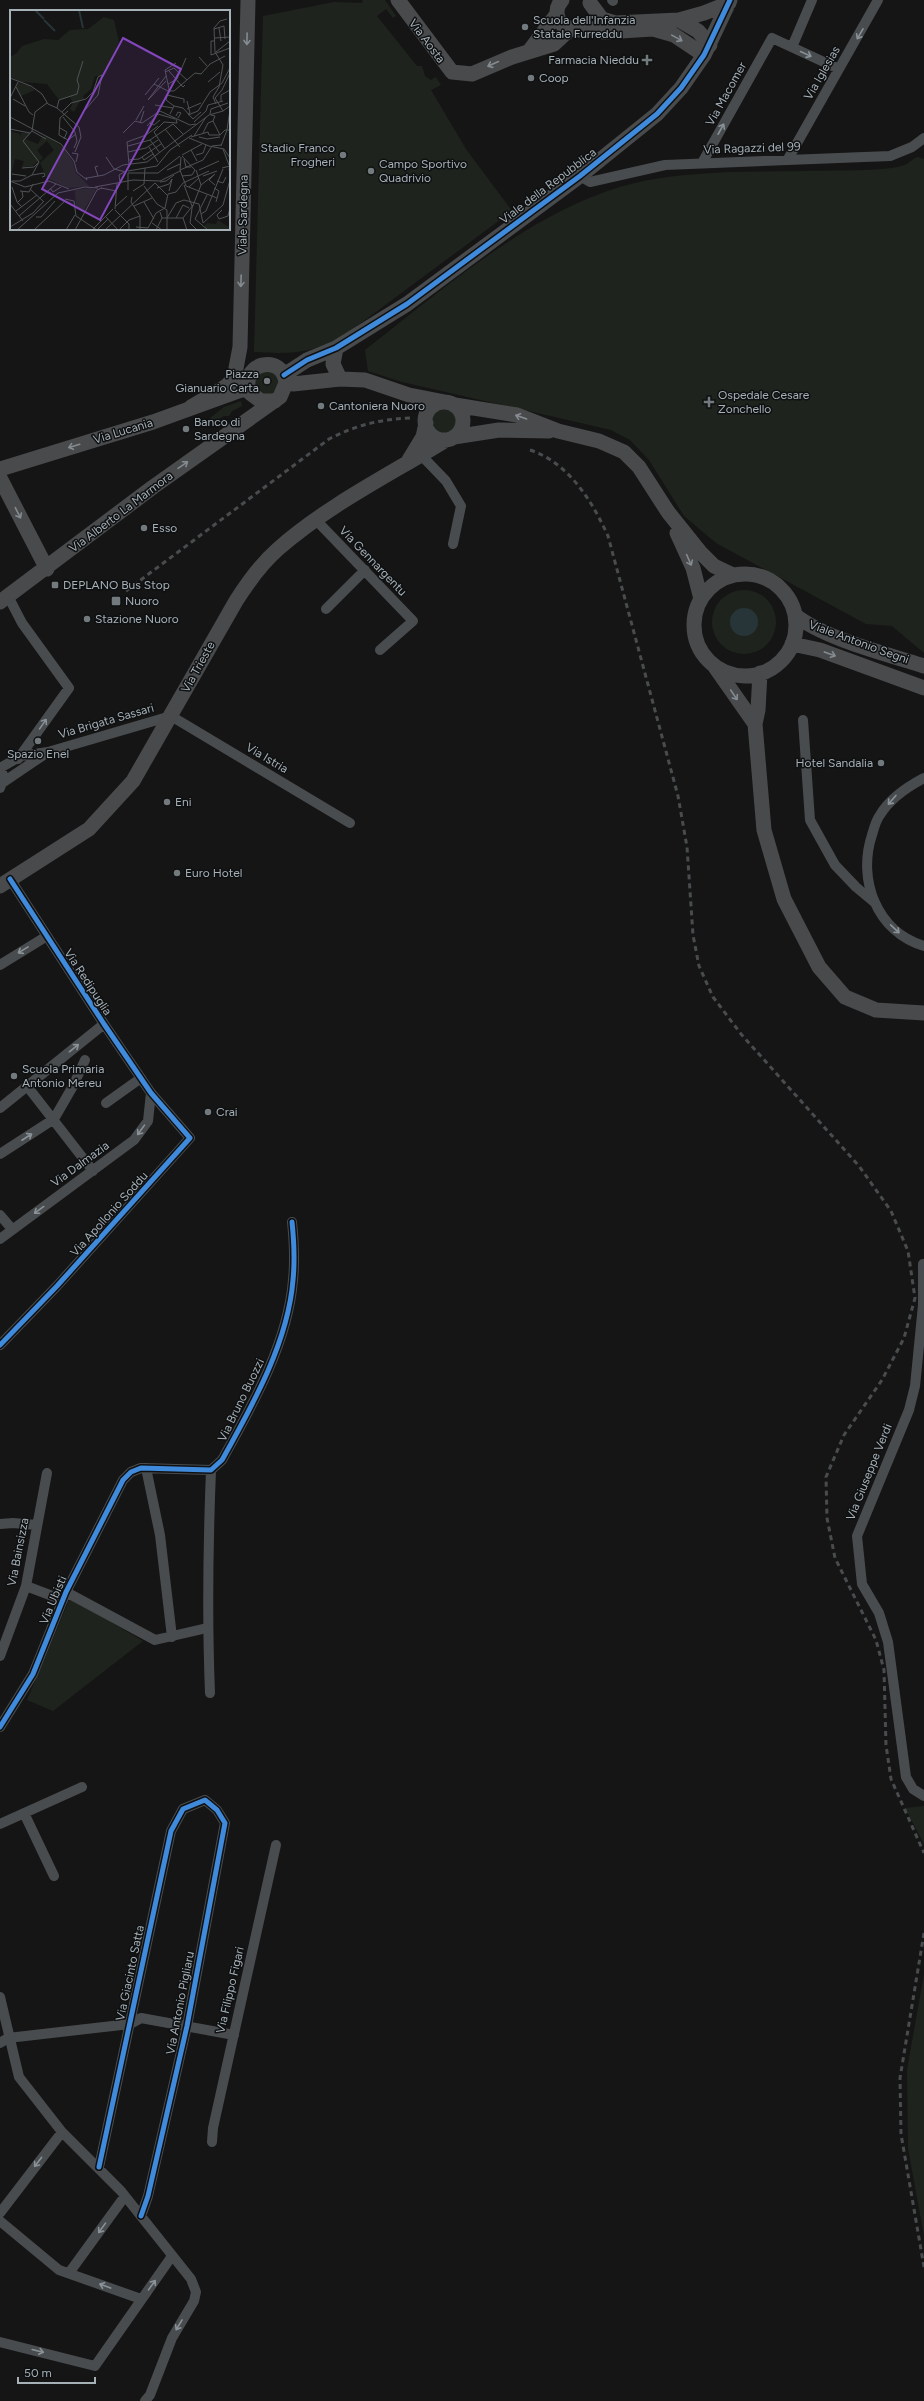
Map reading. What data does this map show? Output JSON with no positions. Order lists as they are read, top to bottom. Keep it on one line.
{"streets":{"street":["Via Aosta","Via Iglesias","Via Macomer","Via Ragazzi del 99","Viale della Repubblica","Viale Sardegna","Via Lucania","Via Alberto La Marmora","Via Gennargentu","Viale Antonio Segni","Via Trieste","Via Brigata Sassari","Via Istria","Via Redipuglia","Via Dalmazia","Via Apollonio Soddu","Via Bruno Buozzi","Via Giuseppe Verdi","Via Bainsizza","Via Ubisti","Via Giacinto Satta","Via Filippo Figari","Via Antonio Pigliaru"]},"crossings":[["Via Iglesias","Via Ragazzi del 99"],["Via Macomer","Via Ragazzi del 99"],["Via Ragazzi del 99","Viale della Repubblica"],["Viale della Repubblica","Via Lucania"],["Viale della Repubblica","Via Alberto La Marmora"],["Viale Sardegna","Via Lucania"],["Via Lucania","Via Alberto La Marmora"],["Via Gennargentu","Via Trieste"],["Via Trieste","Via Brigata Sassari"],["Via Trieste","Via Istria"],["Via Trieste","Via Redipuglia"],["Via Brigata Sassari","Via Istria"],["Via Redipuglia","Via Dalmazia"],["Via Redipuglia","Via Apollonio Soddu"],["Via Dalmazia","Via Apollonio Soddu"],["Via Giacinto Satta","Via Antonio Pigliaru"]],"one_way":["Via Aosta","Viale Sardegna","Via Lucania","Via Alberto La Marmora"],"places":{"other":["Scuola dell'Infanzia Statale Furreddu","Coop","Stadio Franco Frogheri","Campo Sportivo Quadrivio","Piazza Gianuario Carta","Cantoniera Nuoro","Banco di Sardegna","Esso","Stazione Nuoro","Spazio Enel","Hotel Sandalia","Eni","Euro Hotel","Scuola Primaria Antonio Mereu","Crai"],"health":["Farmacia Nieddu","Ospedale Cesare Zonchello"],"transit":["DEPLANO Bus Stop","Nuoro"]},"scale_bar":"50 m"}
